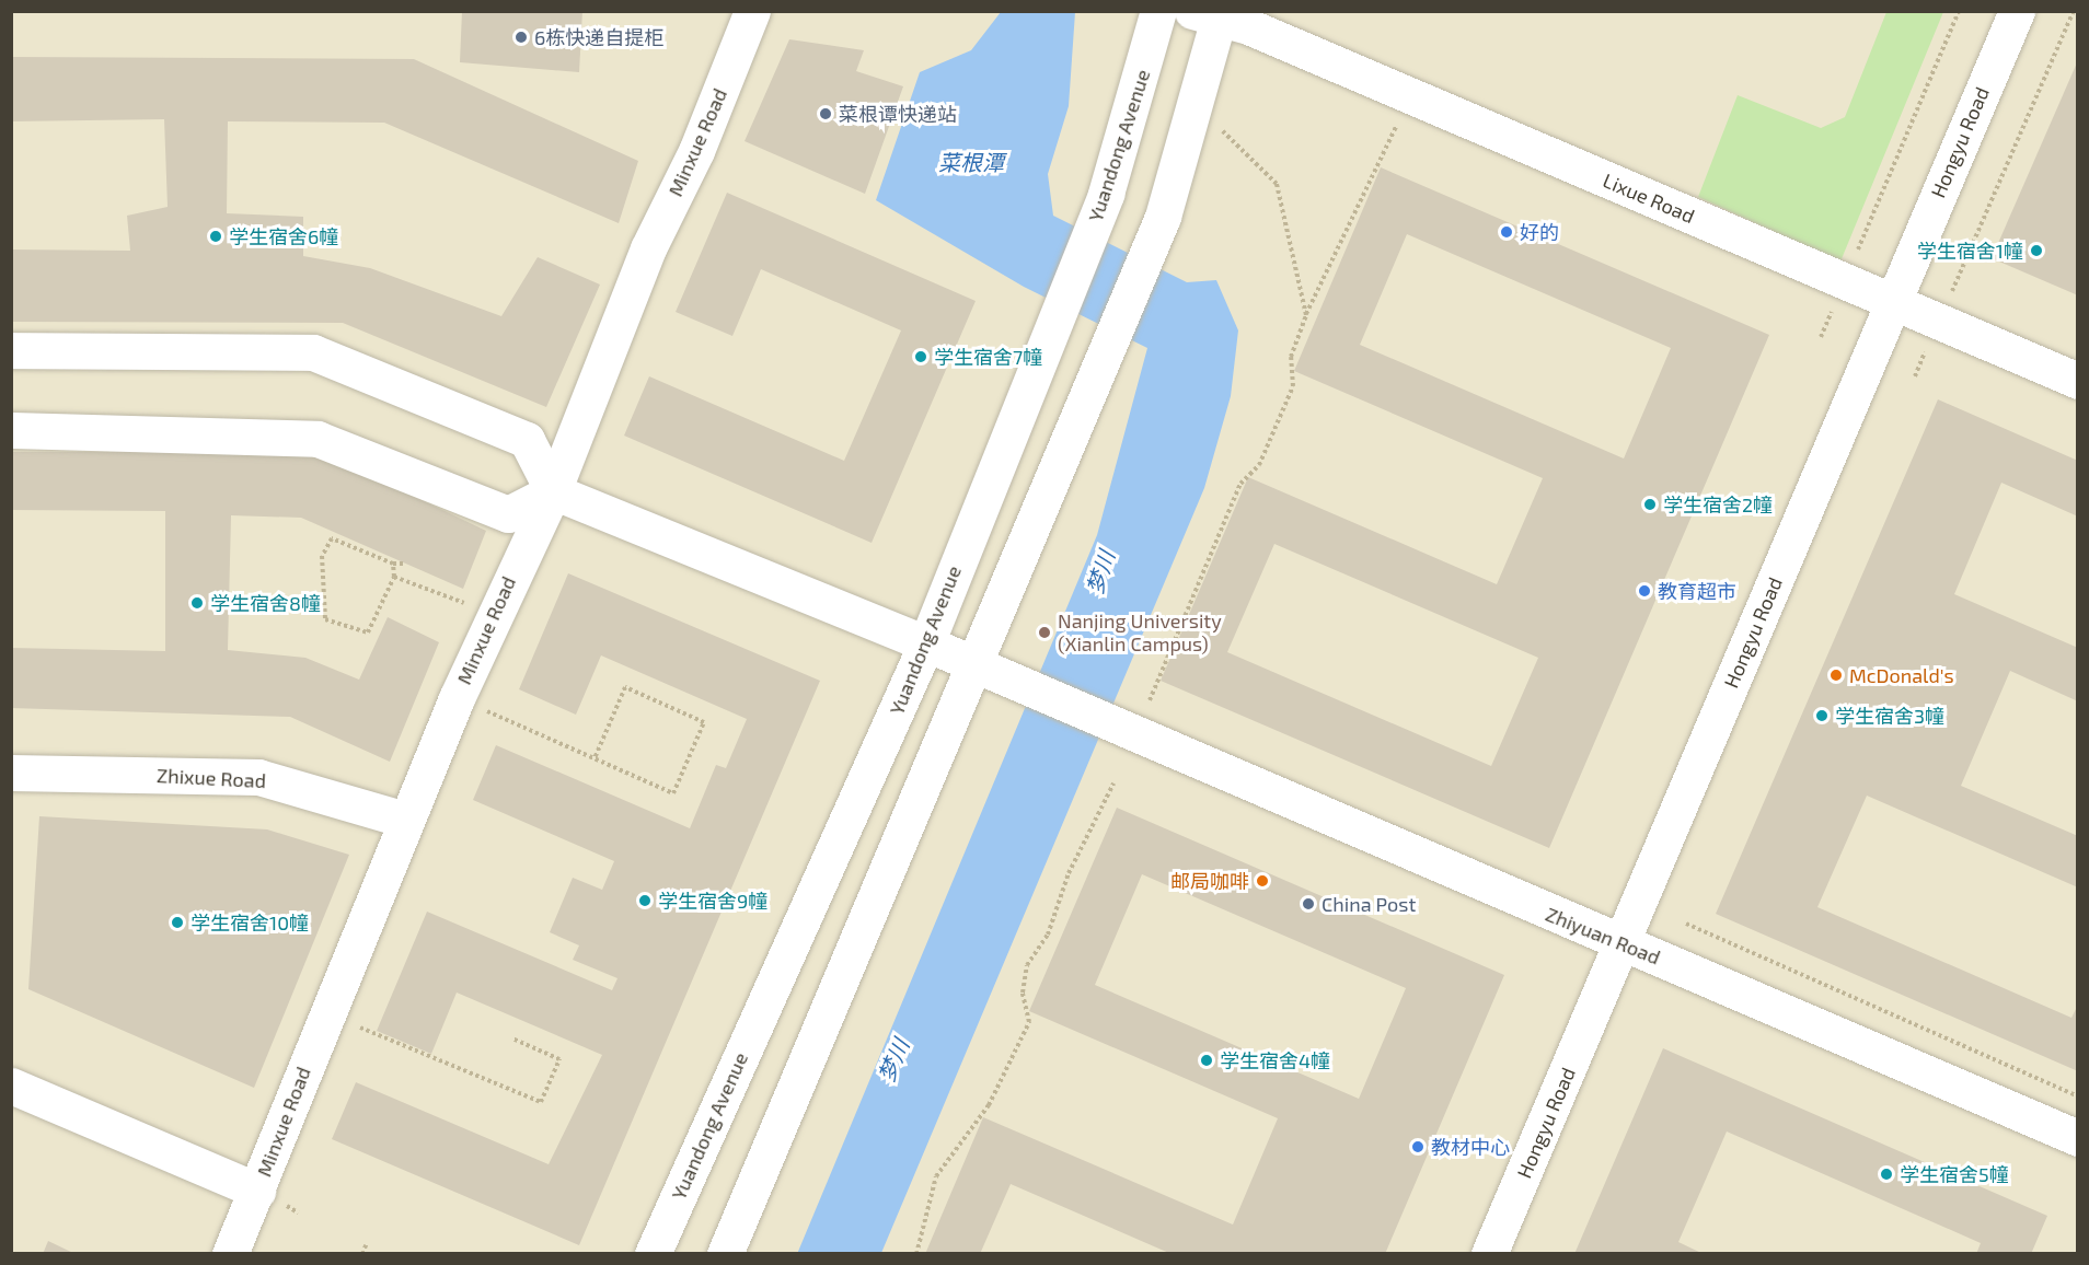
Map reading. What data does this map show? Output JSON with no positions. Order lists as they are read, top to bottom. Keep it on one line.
{"streets":{"street":["Minxue Road","Hongyu Road","Yuandong Avenue","Lixue Road","Zhixue Road","Zhiyuan Road"]},"crossings":[["Minxue Road","Zhixue Road"],["Minxue Road","Zhiyuan Road"],["Hongyu Road","Lixue Road"],["Hongyu Road","Zhiyuan Road"],["Yuandong Avenue","Zhiyuan Road"]],"water":["菜根潭","梦川"],"places":["6栋快递自提柜","菜根谭快递站","好的","学生宿舍6幢","学生宿舍1幢","学生宿舍7幢","学生宿舍2幢","教育超市","学生宿舍8幢","Nanjing University (Xianlin Campus)","McDonald's","学生宿舍3幢","邮局咖啡","学生宿舍9幢","China Post","学生宿舍10幢","学生宿舍4幢","教材中心","学生宿舍5幢"]}
